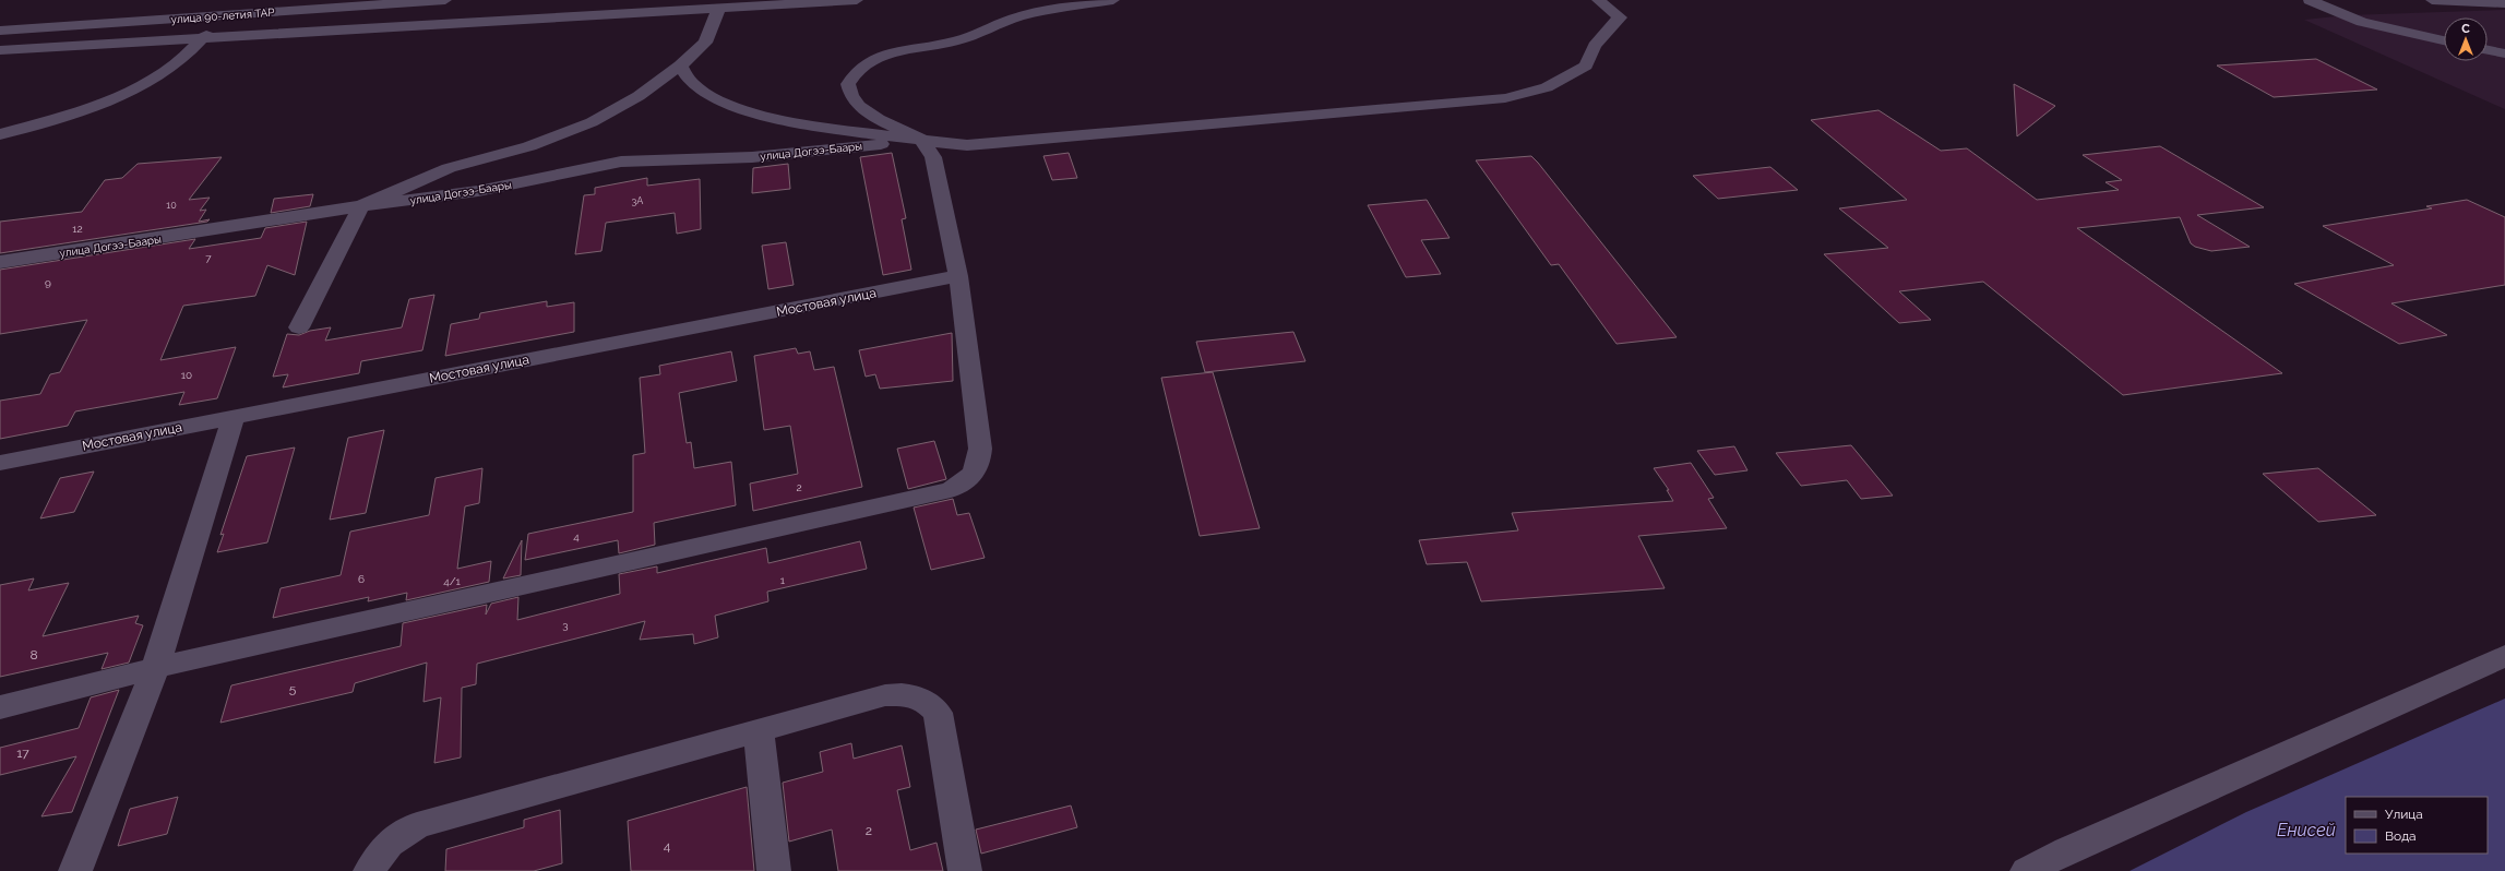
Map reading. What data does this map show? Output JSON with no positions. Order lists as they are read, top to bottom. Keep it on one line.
{"streets":{"street":["улица 90-летия ТАР","улица Догээ-Баары","Мостовая улица"]},"water":["Енисей"],"house_numbers":["3А","10","12","7","9","10","2","4","6","1","4/1","3","8","5","17","2","4"],"legend":["Улица","Вода"],"north":"top"}
